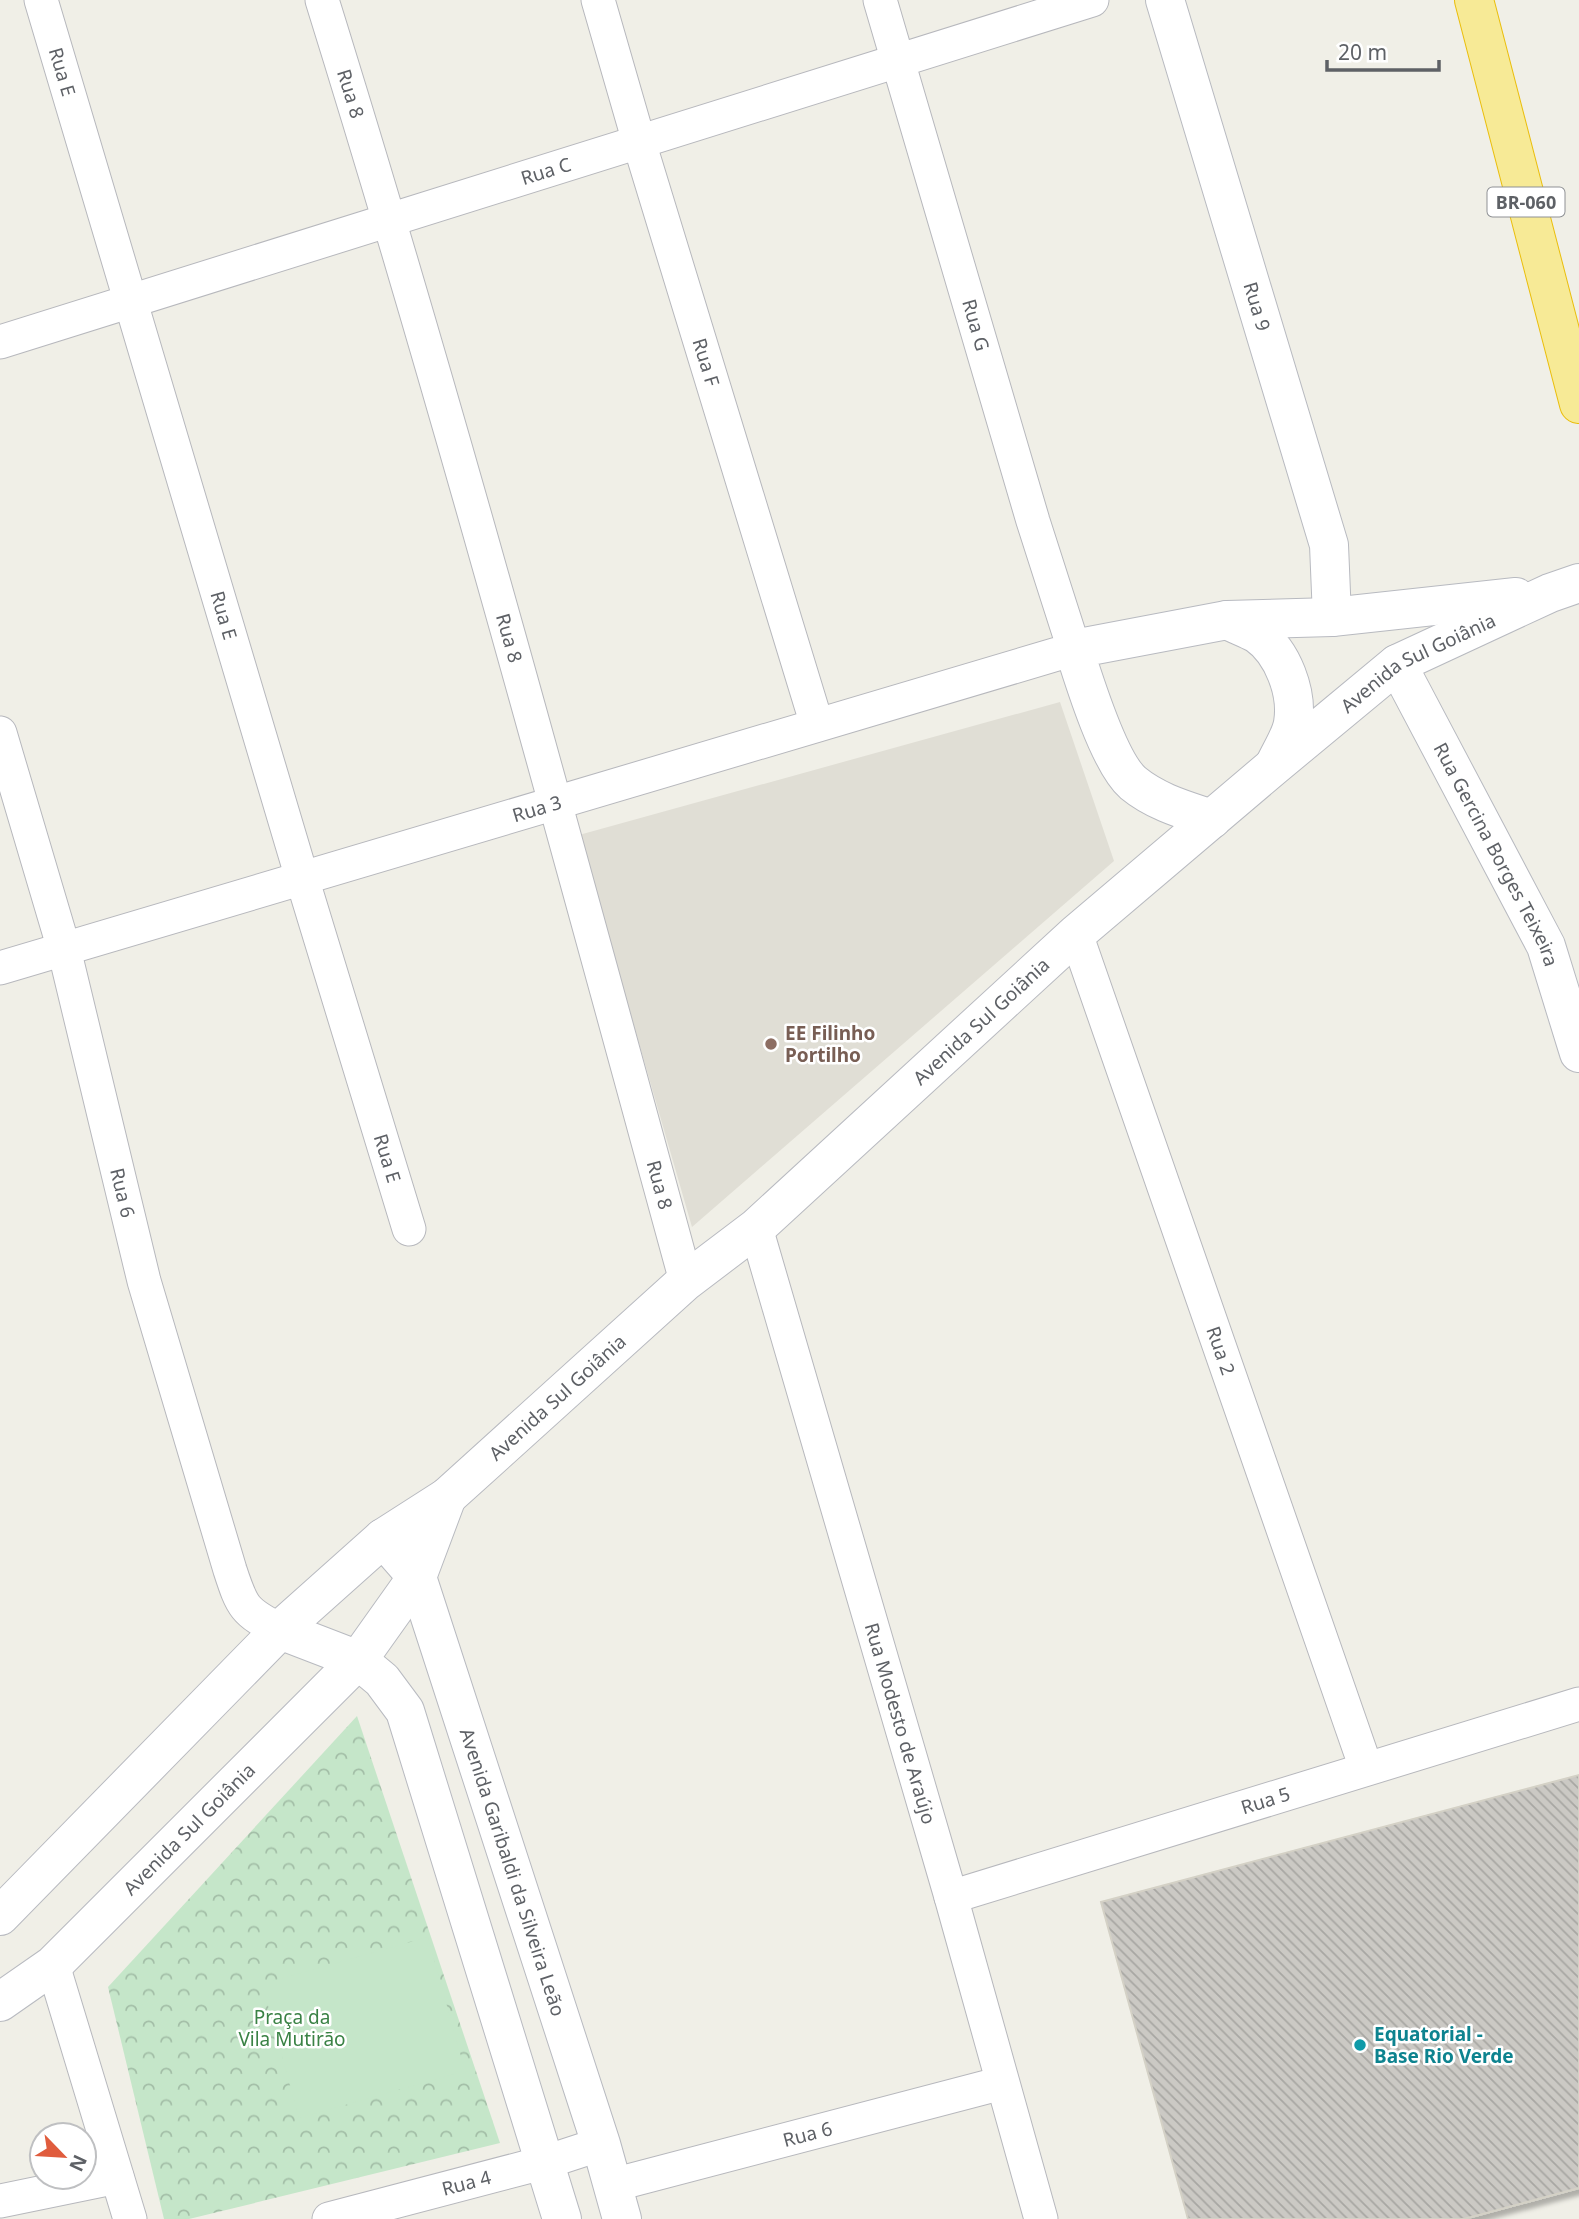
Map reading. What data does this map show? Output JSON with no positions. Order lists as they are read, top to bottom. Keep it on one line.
{"streets":{"highway":["BR-060"],"street":["Rua E","Rua 8","Rua C","Rua 9","Rua G","Rua F","Avenida Sul Goiânia","Rua 3","Rua Gercina Borges Teixeira","Rua 6","Rua 2","Rua Modesto de Araújo","Rua 5","Avenida Garibaldi da Silveira Leão","Rua 4"]},"crossings":[["Rua E","Rua C"],["Rua E","Rua 3"],["Rua 8","Rua C"],["Rua 8","Avenida Sul Goiânia"],["Rua 8","Rua 3"],["Rua C","Rua G"],["Rua C","Rua F"],["Rua 9","Avenida Sul Goiânia"],["Rua G","Avenida Sul Goiânia"],["Rua G","Rua 3"],["Rua F","Rua 3"],["Avenida Sul Goiânia","Rua 3"],["Avenida Sul Goiânia","Rua Gercina Borges Teixeira"],["Avenida Sul Goiânia","Rua 6"],["Avenida Sul Goiânia","Rua 2"],["Avenida Sul Goiânia","Rua Modesto de Araújo"],["Avenida Sul Goiânia","Avenida Garibaldi da Silveira Leão"],["Rua 3","Rua 6"],["Rua 6","Rua Modesto de Araújo"],["Rua 6","Avenida Garibaldi da Silveira Leão"],["Rua 2","Rua 5"],["Rua Modesto de Araújo","Rua 5"],["Avenida Garibaldi da Silveira Leão","Rua 4"]],"parks":["Praça da Vila Mutirão"],"places":["EE Filinho Portilho","Equatorial - Base Rio Verde"],"scale_bar":"20 m","north":"bottom right"}
